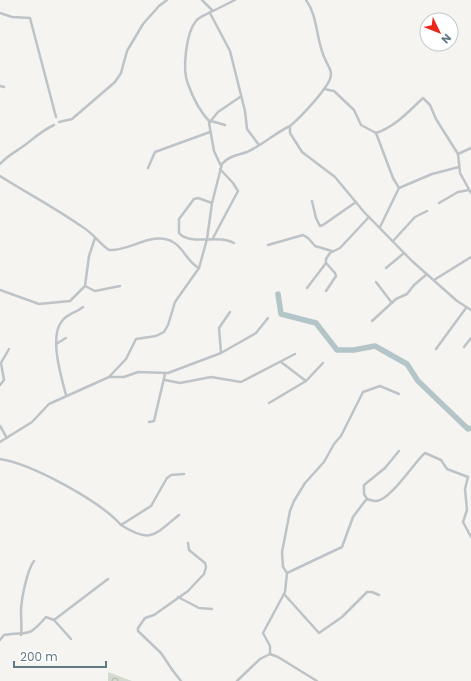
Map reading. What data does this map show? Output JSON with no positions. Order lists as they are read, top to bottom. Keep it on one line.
{"scale_bar":"200 m","north":"bottom right"}
